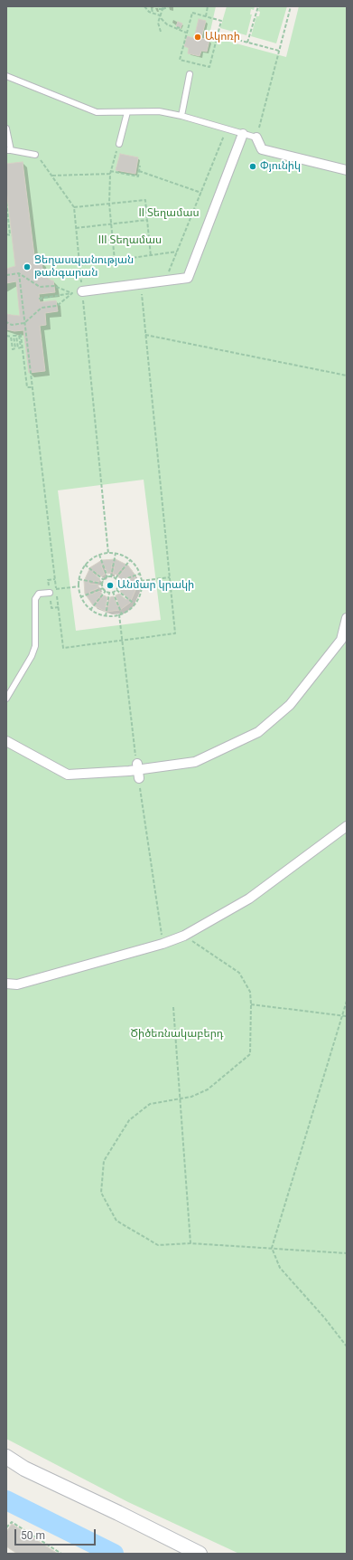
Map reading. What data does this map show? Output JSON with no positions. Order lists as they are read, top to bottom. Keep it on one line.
{"parks":["II Տեղամաս","III Տեղամաս","Ծիծեռնակաբերդ"],"places":["Ակոռի","Փյունիկ","Ցեղասպանության թանգարան","Անմար կրակի"],"scale_bar":"50 m"}
